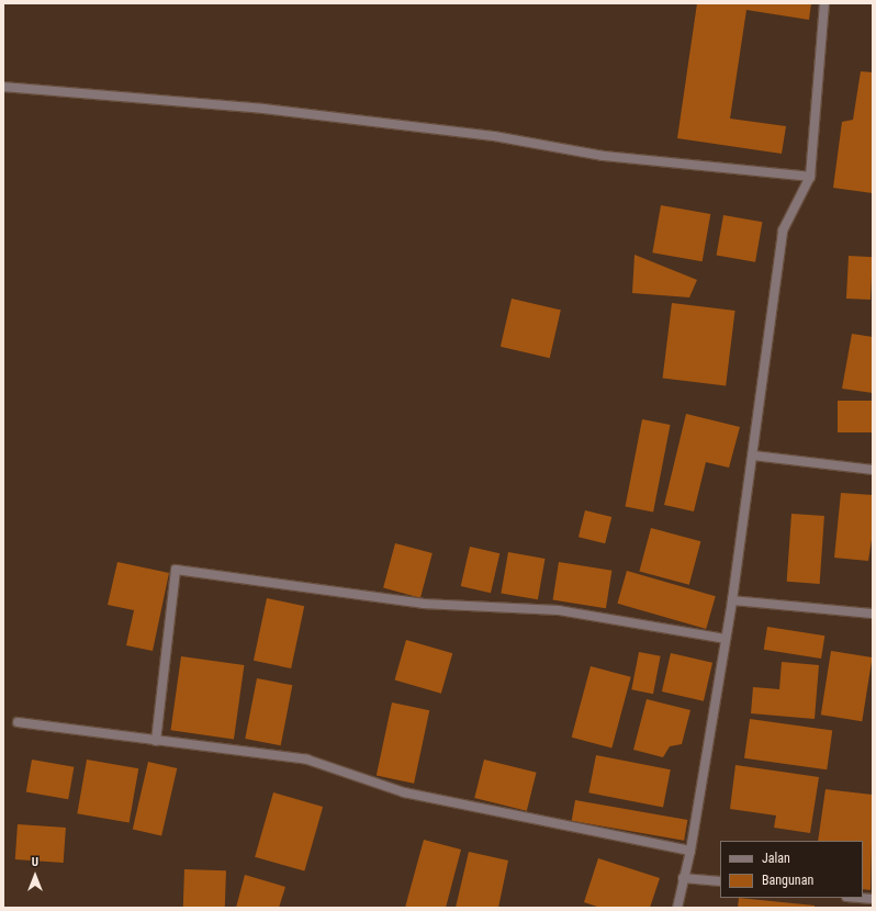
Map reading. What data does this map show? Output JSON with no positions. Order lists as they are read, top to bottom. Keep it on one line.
{"legend":["Jalan","Bangunan"],"north":"top"}
